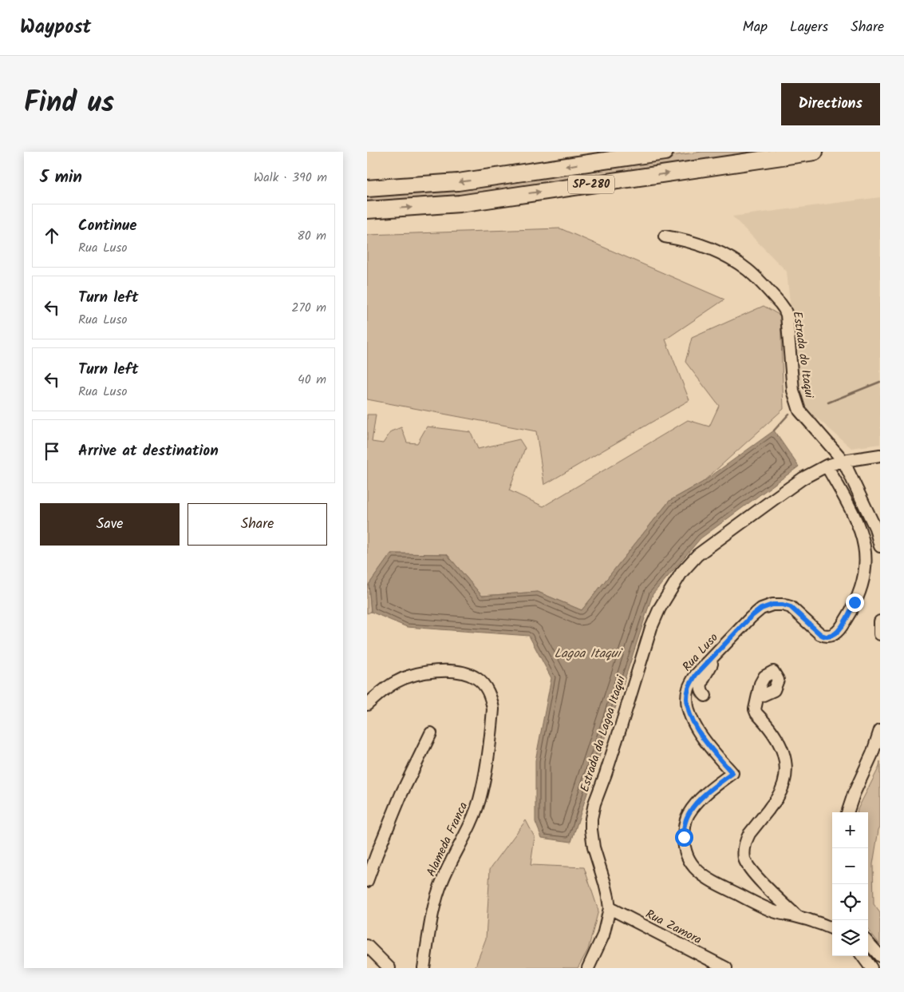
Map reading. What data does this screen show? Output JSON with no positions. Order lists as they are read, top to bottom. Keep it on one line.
{"streets":{"highway":["SP-280"],"street":["Estrada do Itaqui","Rua Luso","Estrada da Lagoa Itaqui","Alameda Franca","Rua Zamora"]},"crossings":[["Estrada do Itaqui","Estrada da Lagoa Itaqui"],["Rua Luso","Estrada da Lagoa Itaqui"],["Estrada da Lagoa Itaqui","Rua Zamora"]],"water":["Lagoa Itaqui"],"page":{"header":"Waypost","nav":["Map","Layers","Share"],"title":"Find us","buttons":["Directions",["Save","Share"]],"heading":["5 min","Walk · 390 m"],"list":[["Continue","Rua Luso","80 m"],["Turn left","Rua Luso","270 m"],["Turn left","Rua Luso","40 m"],"Arrive at destination"],"map_buttons":["+","−"]}}
